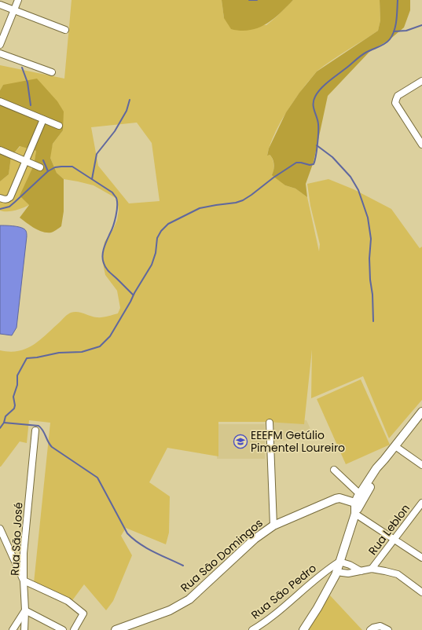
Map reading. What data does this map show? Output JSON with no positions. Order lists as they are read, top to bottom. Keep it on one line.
{"streets":{"main road":["Rua São Domingos"],"street":["Rua Leblon","Rua São José","Rua São Pedro"]},"places":{"school or university":["EEEFM Getúlio Pimentel Loureiro"]}}
